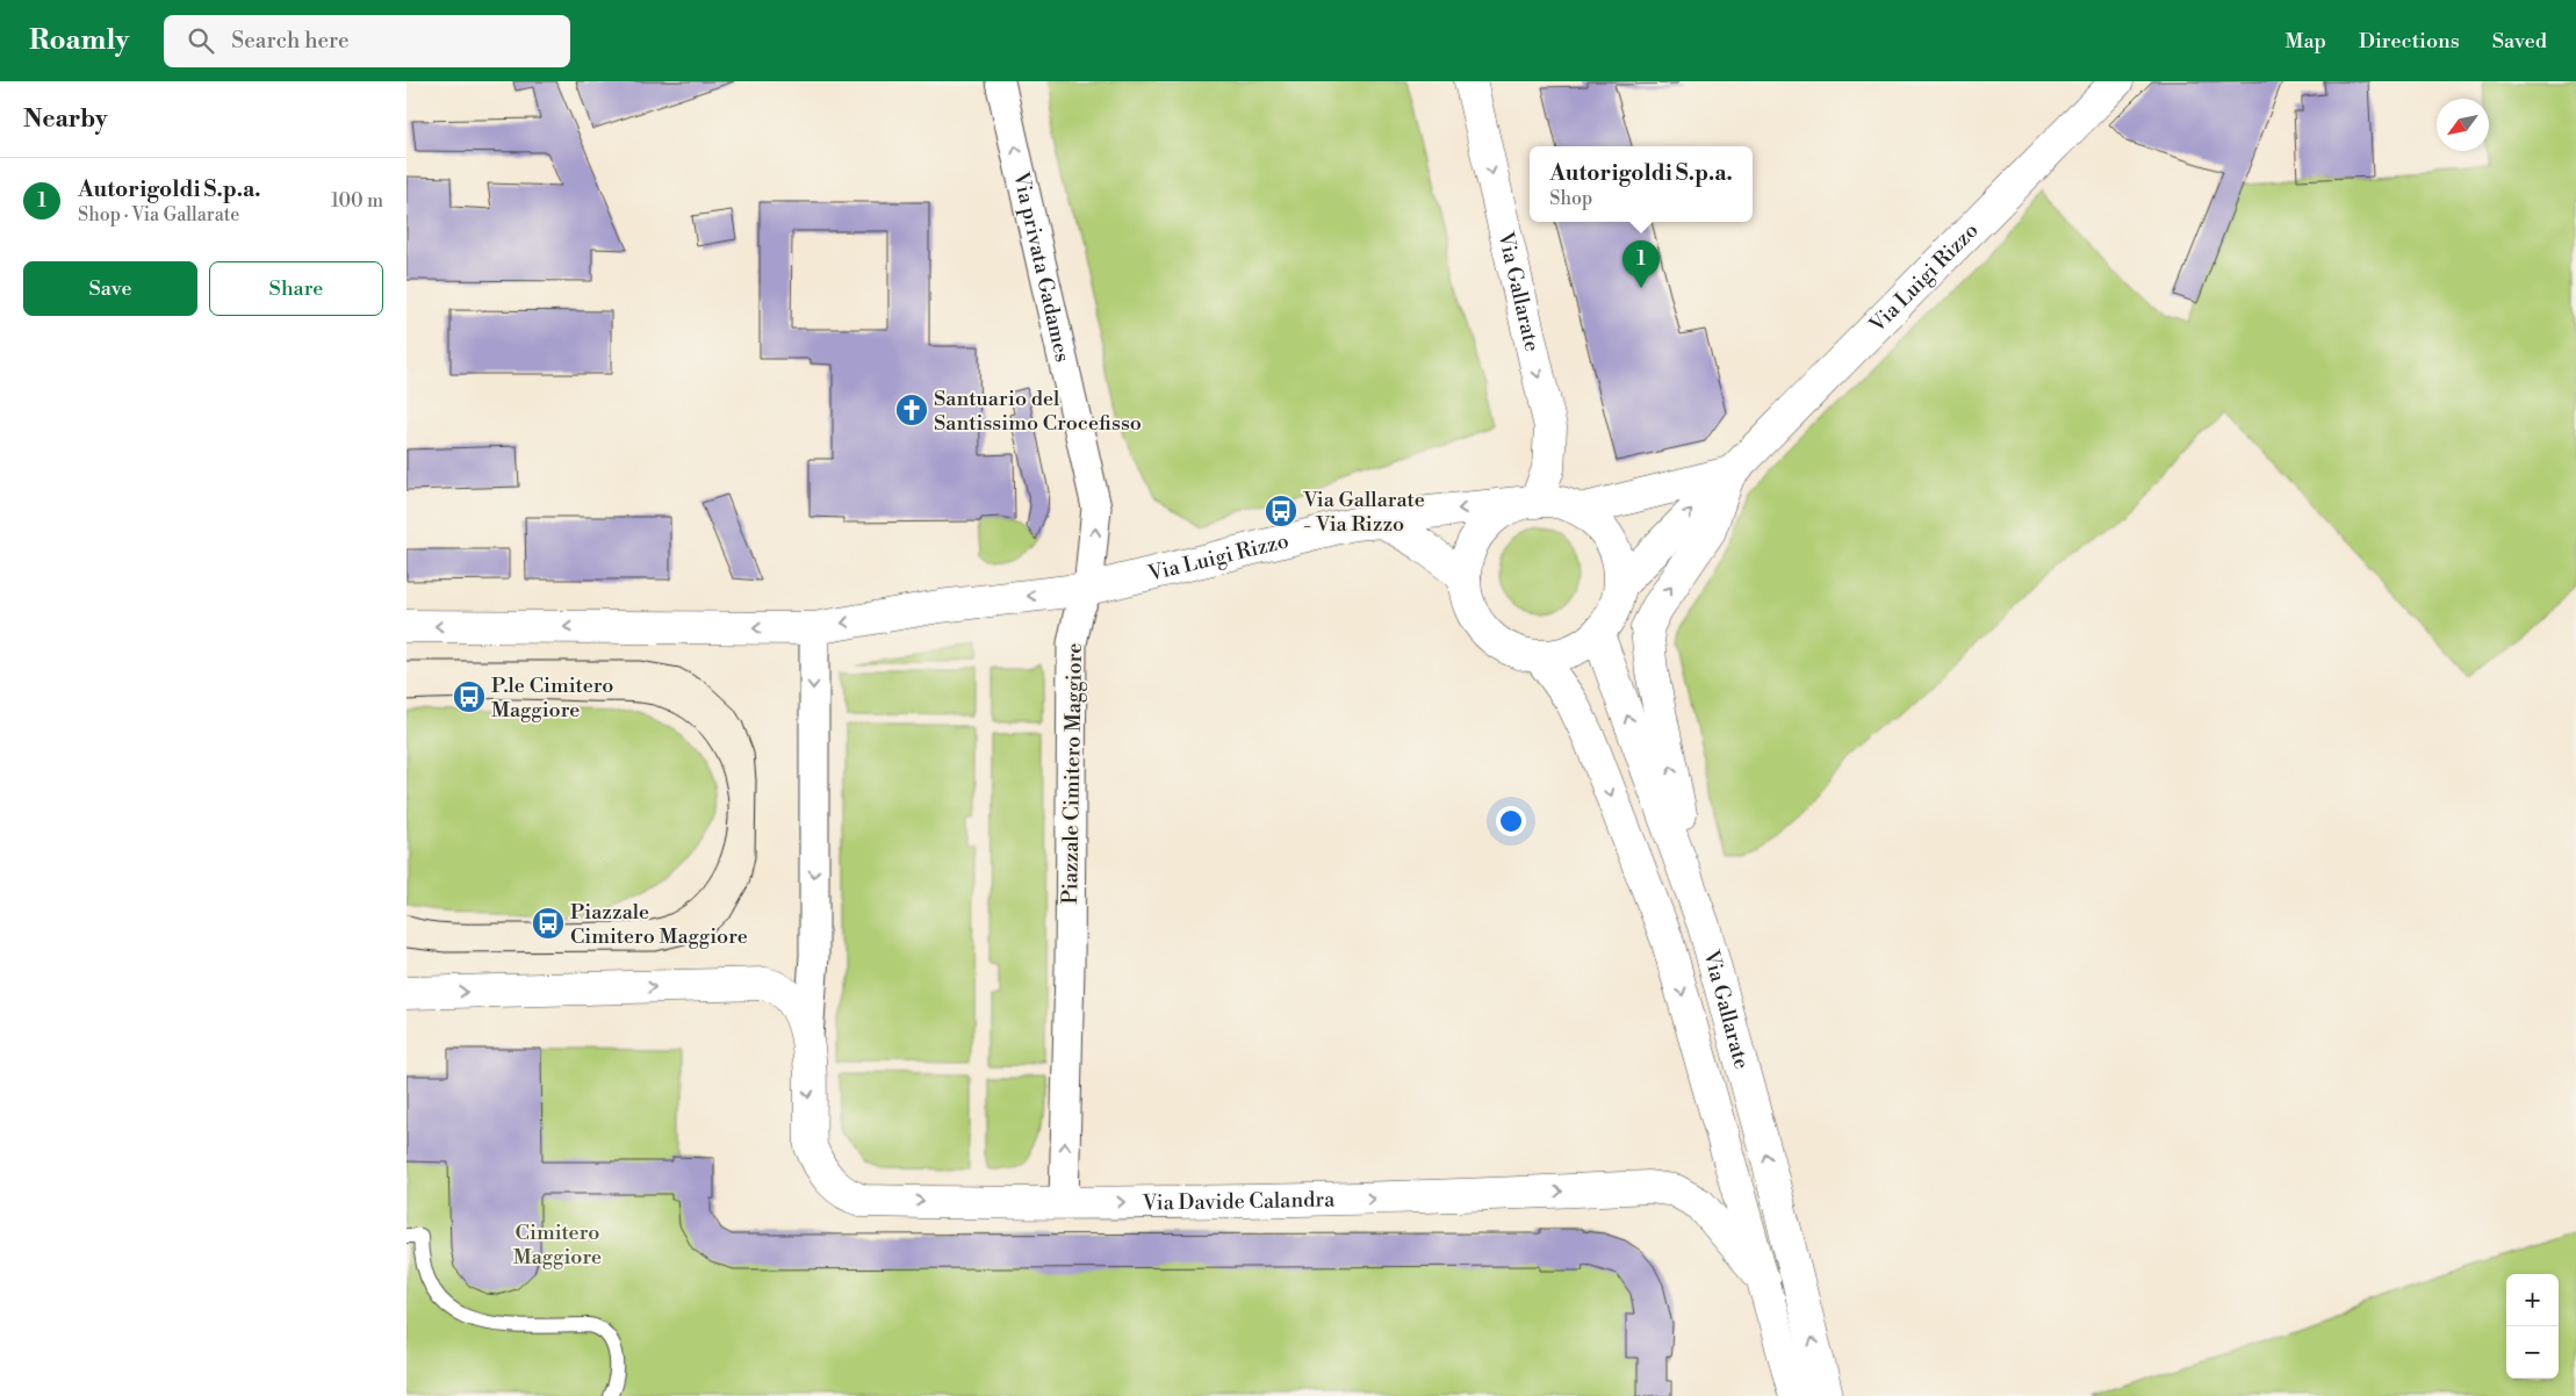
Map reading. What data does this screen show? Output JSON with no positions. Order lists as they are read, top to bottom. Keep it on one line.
{"streets":{"main road":["Via Luigi Rizzo","Via Gallarate","Via Davide Calandra"],"street":["Via privata Gadames","Piazzale Cimitero Maggiore"]},"crossings":[["Via privata Gadames","Via Luigi Rizzo"],["Via privata Gadames","Piazzale Cimitero Maggiore"],["Via Luigi Rizzo","Via Gallarate"],["Via Luigi Rizzo","Piazzale Cimitero Maggiore"],["Via Gallarate","Via Davide Calandra"],["Piazzale Cimitero Maggiore","Via Davide Calandra"]],"one_way":["Via privata Gadames","Via Davide Calandra"],"parks":["Cimitero Maggiore"],"places":{"church":["Santuario del Santissimo Crocefisso"],"bus stop":["Via Gallarate - Via Rizzo","P.le Cimitero Maggiore","Piazzale Cimitero Maggiore"]},"north":"bottom left","page":{"header":"Roamly","search":"Search here","nav":["Map","Directions","Saved"],"heading":"Nearby","popup":["Autorigoldi S.p.a.","Shop"],"list":[{"mark":"1","name":"Autorigoldi S.p.a.","note":"Shop · Via Gallarate","value":"100 m"}],"pins":"1","buttons":["Save","Share"],"map_buttons":["+","−"]}}
